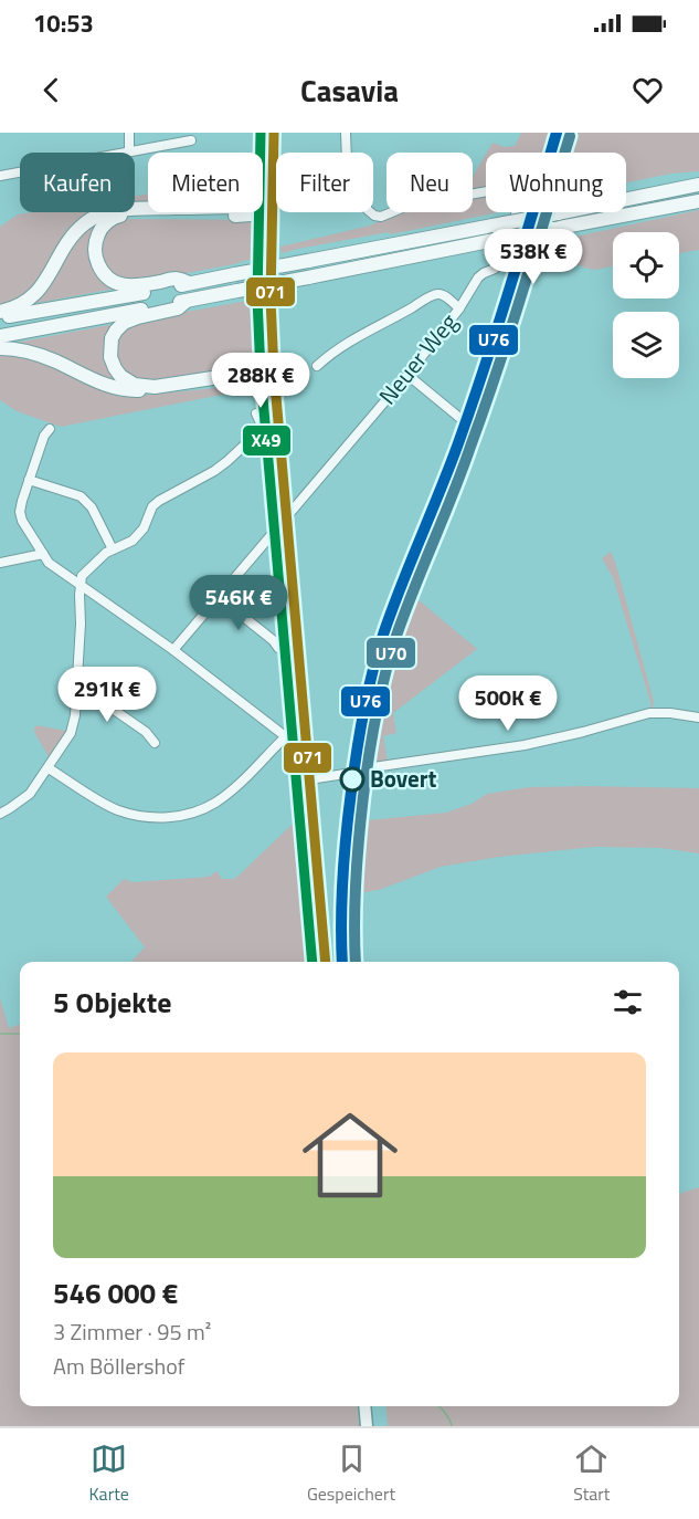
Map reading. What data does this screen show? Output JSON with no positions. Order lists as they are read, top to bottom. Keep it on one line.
{"streets":{"street":["Neuer Weg"]},"places":["Bovert"],"lines":["transit line U76","transit line 071","transit line X49","transit line U70"],"page":{"status":"10:53","header":"Casavia","chip":["Kaufen","Mieten","Filter","Neu","Wohnung"],"price":["538K €","288K €","546K €","291K €","500K €"],"heading":"5 Objekte","list":[{"name":"546 000 €","note":"3 Zimmer · 95 m² · Am Böllershof"}],"tabs":["Karte","Gespeichert","Start"]}}
